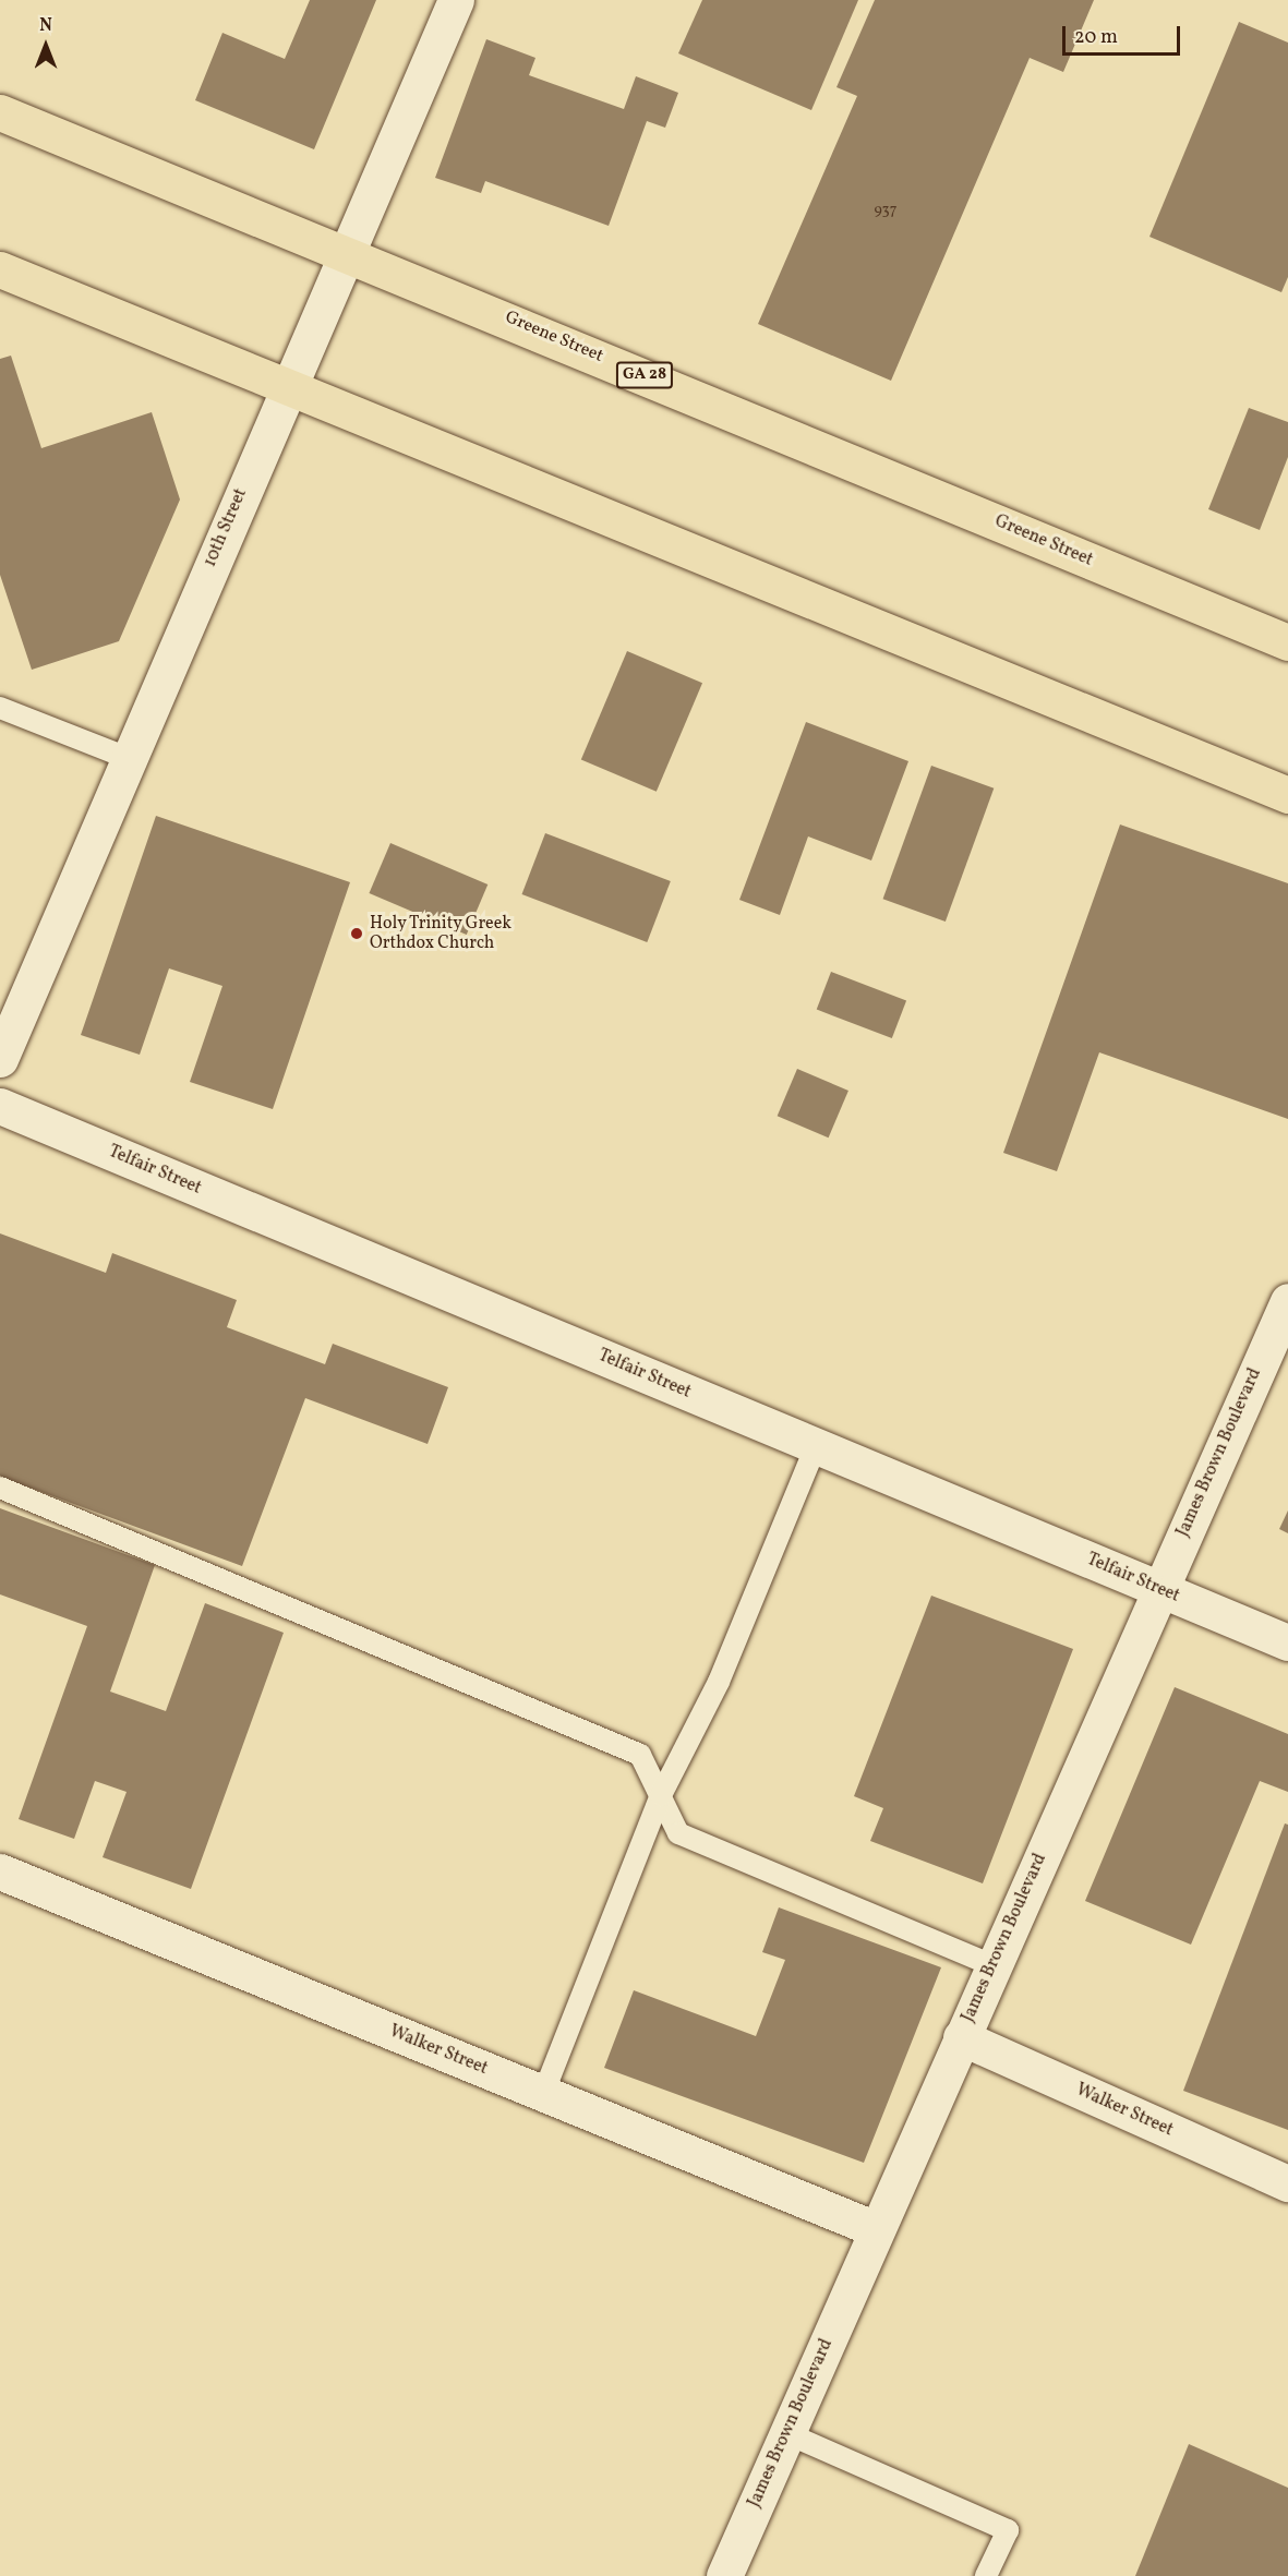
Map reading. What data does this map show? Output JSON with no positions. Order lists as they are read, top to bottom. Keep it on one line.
{"streets":{"main road":["Greene Street","GA 28"],"street":["10th Street","Telfair Street","James Brown Boulevard","Walker Street"]},"crossings":[["Greene Street","10th Street"],["Telfair Street","James Brown Boulevard"],["James Brown Boulevard","Walker Street"]],"places":["Holy Trinity Greek Orthdox Church"],"house_numbers":["937"],"scale_bar":"20 m","north":"top"}
